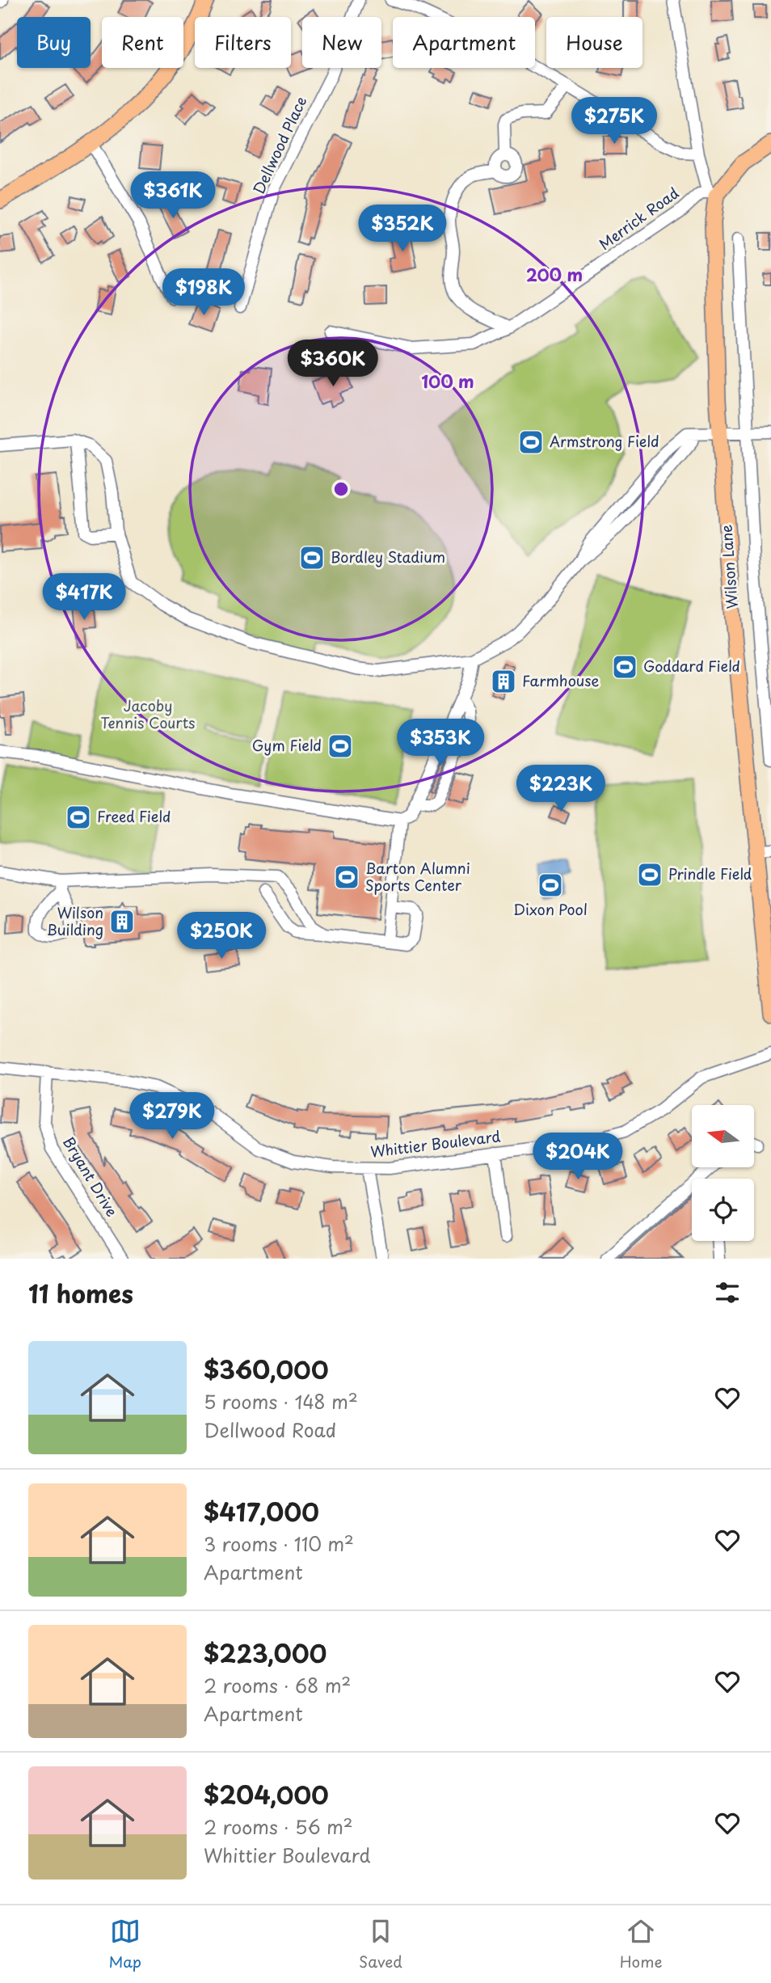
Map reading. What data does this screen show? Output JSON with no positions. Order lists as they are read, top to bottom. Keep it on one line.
{"streets":{"main road":["Wilson Lane"],"street":["Dellwood Place","Merrick Road","Whittier Boulevard","Bryant Drive"]},"crossings":[["Merrick Road","Wilson Lane"],["Whittier Boulevard","Bryant Drive"]],"parks":["Jacoby Tennis Courts"],"places":{"sports":["Armstrong Field","Bordley Stadium","Goddard Field","Gym Field","Freed Field","Prindle Field","Barton Alumni Sports Center","Dixon Pool"],"building":["Farmhouse","Wilson Building"]},"north":"left","page":{"chip":["Buy","Rent","Filters","New","Apartment","House"],"price":["$275K","$361K","$352K","$198K","$360K","$417K","$353K","$223K","$250K","$279K","$204K"],"heading":"11 homes","list":[{"name":"$360,000","note":"5 rooms · 148 m² · Dellwood Road"},{"name":"$417,000","note":"3 rooms · 110 m² · Apartment"},{"name":"$223,000","note":"2 rooms · 68 m² · Apartment"},{"name":"$204,000","note":"2 rooms · 56 m² · Whittier Boulevard"}],"tabs":["Map","Saved","Home"]},"rings":["200 m","100 m"]}
